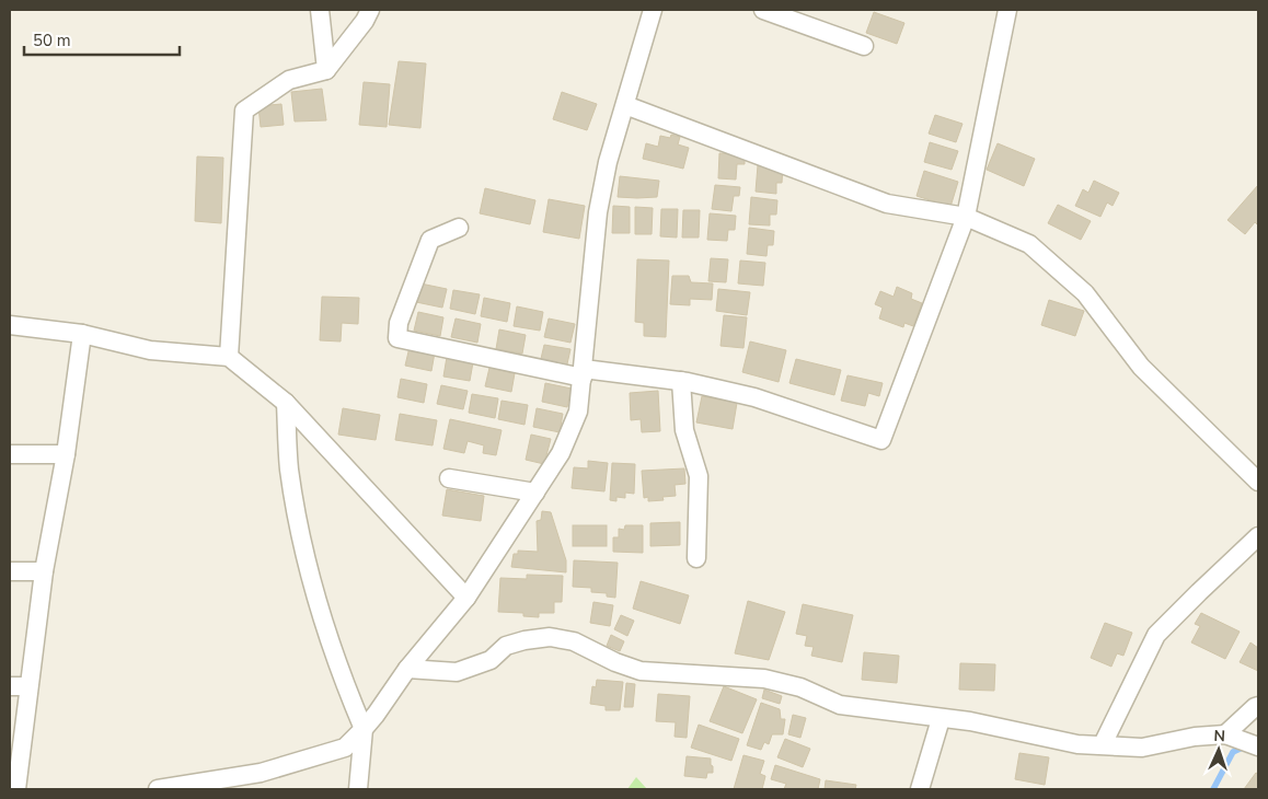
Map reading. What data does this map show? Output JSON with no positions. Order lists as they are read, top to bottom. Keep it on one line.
{"scale_bar":"50 m","north":"top"}
